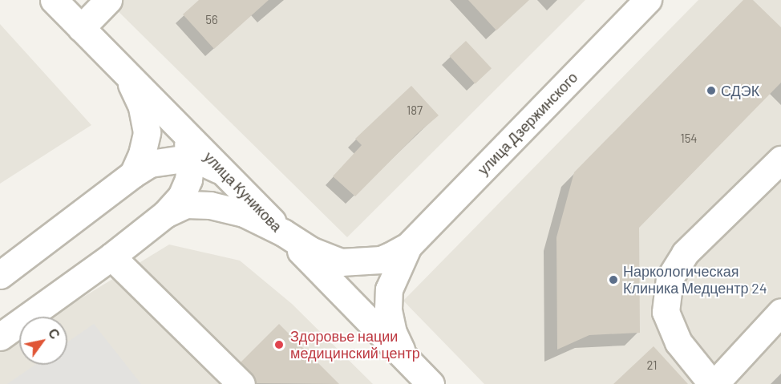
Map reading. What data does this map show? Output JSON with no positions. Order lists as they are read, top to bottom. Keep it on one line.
{"streets":{"street":["улица Дзержинского","улица Куникова"]},"places":["СДЭК","Наркологическая Клиника Медцентр 24","Здоровье нации медицинский центр"],"house_numbers":["56","187","154","21"],"north":"top right"}
